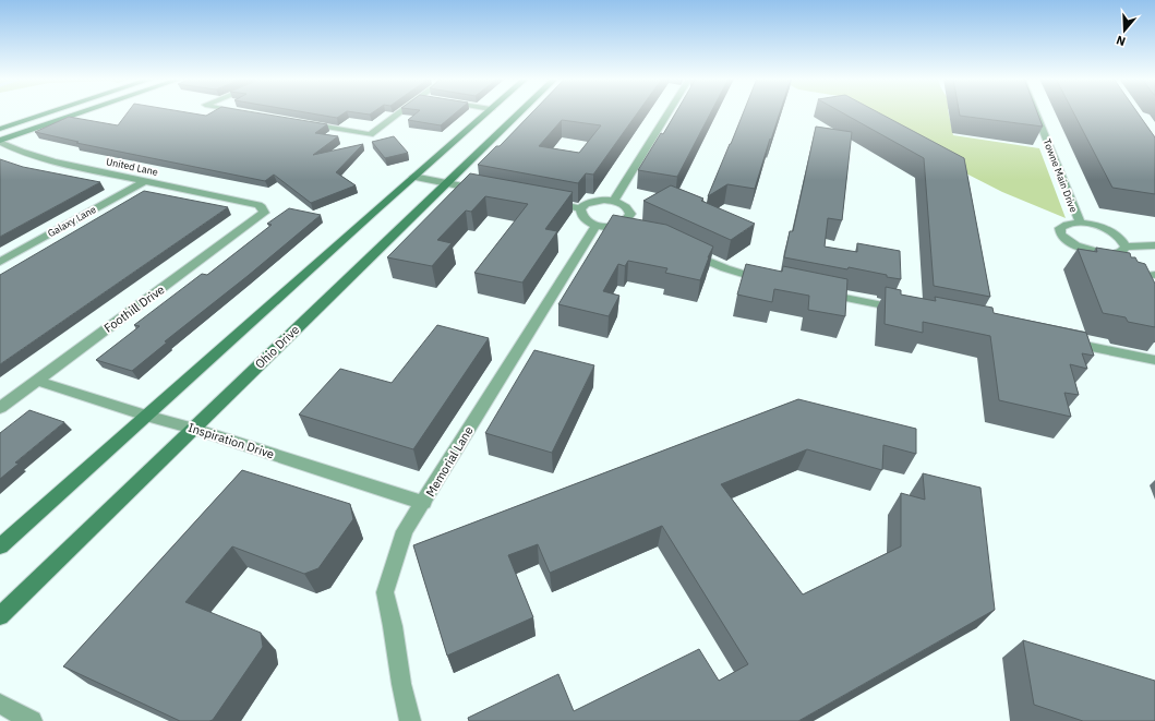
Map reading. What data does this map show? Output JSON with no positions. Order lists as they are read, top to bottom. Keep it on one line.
{"streets":{"main road":["Ohio Drive"],"street":["United Lane","Towne Main Drive","Galaxy Lane","Foothill Drive","Inspiration Drive","Memorial Lane"]},"crossings":[["United Lane","Galaxy Lane"],["United Lane","Foothill Drive"],["Foothill Drive","Inspiration Drive"],["Ohio Drive","Inspiration Drive"],["Inspiration Drive","Memorial Lane"]],"north":"bottom"}
